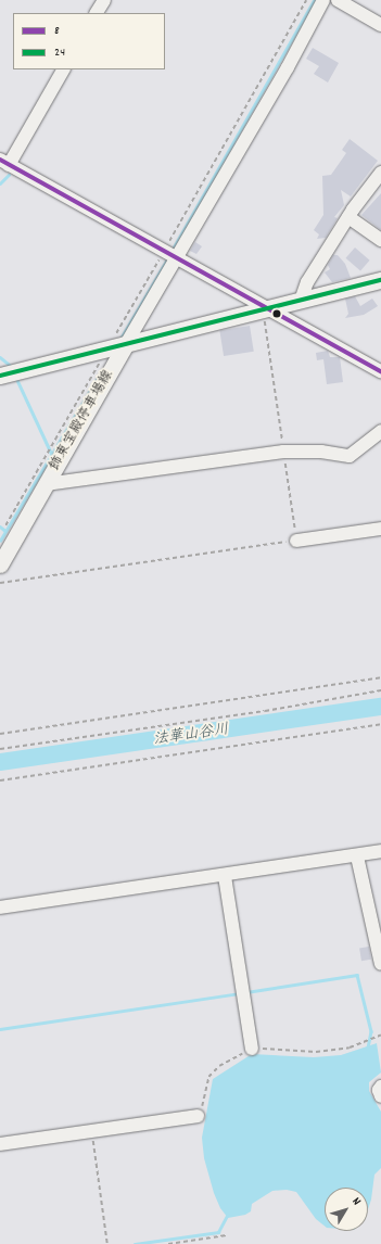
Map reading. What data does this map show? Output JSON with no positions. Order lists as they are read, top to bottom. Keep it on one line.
{"streets":{"main road":["飾東宝殿停車場線"]},"water":["法華山谷川"],"lines":["transit line 8","transit line 24"],"legend":["8","24"],"north":"top right"}
